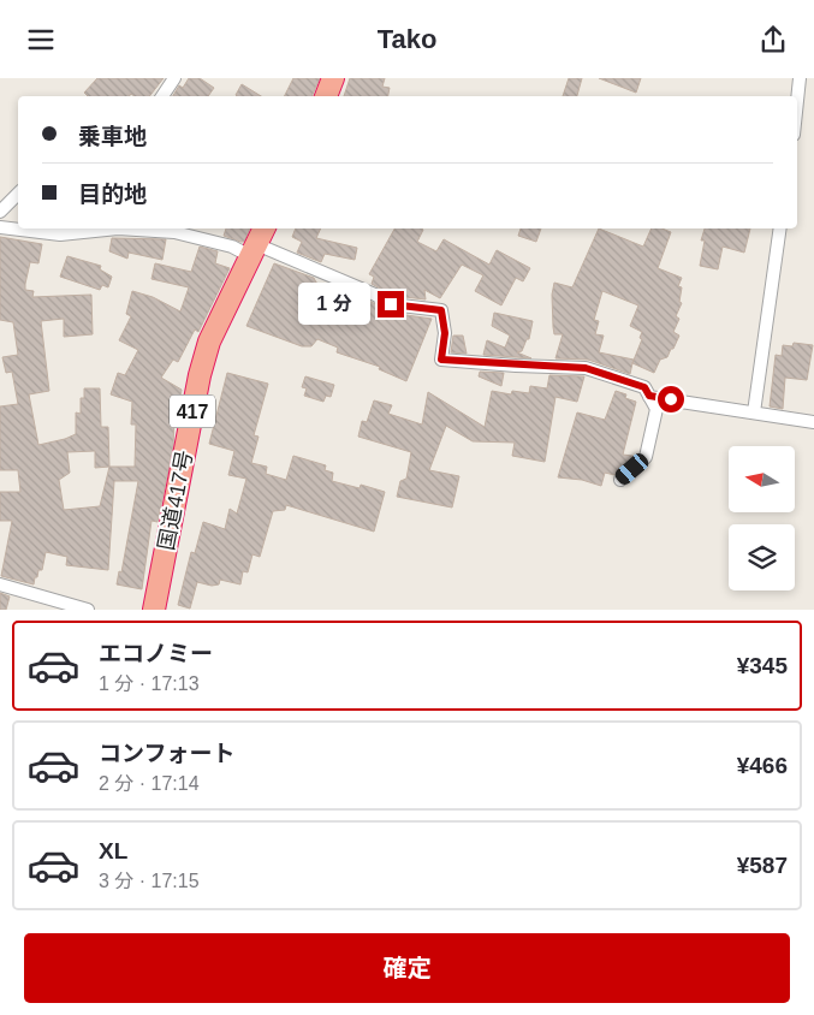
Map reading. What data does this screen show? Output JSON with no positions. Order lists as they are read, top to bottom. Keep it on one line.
{"streets":{"highway":["417","国道417号"]},"north":"left","page":{"header":"Tako","banner":["乗車地","目的地"],"bubble":"1 分","list":[{"name":"エコノミー","note":"1 分 · 17:13","value":"¥345"},{"name":"コンフォート","note":"2 分 · 17:14","value":"¥466"},{"name":"XL","note":"3 分 · 17:15","value":"¥587"}],"buttons":"確定"}}
